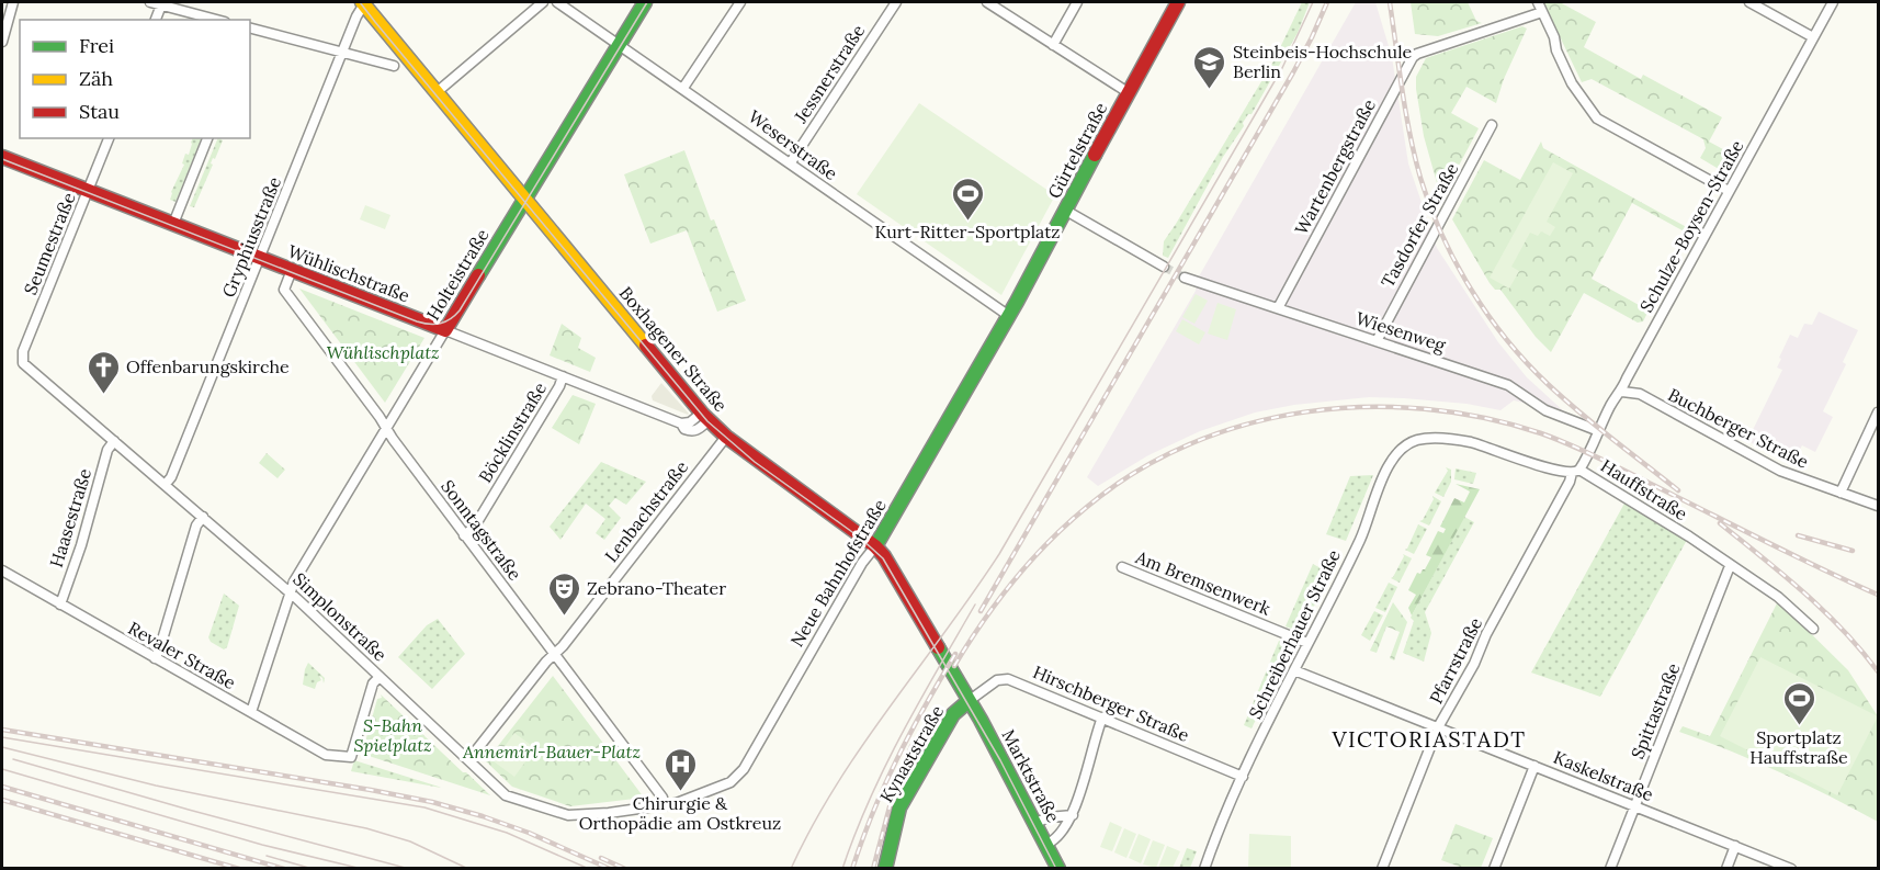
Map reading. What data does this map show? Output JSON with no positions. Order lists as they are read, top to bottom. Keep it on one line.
{"streets":{"street":["Jessnerstraße","Weserstraße","Gürtelstraße","Wartenbergstraße","Tasdorfer Straße","Schulze-Boysen-Straße","Gryphiusstraße","Seumestraße","Wühlischstraße","Holteistraße","Wiesenweg","Boxhagener Straße","Buchberger Straße","Böcklinstraße","Hauffstraße","Lenbachstraße","Haasestraße","Sonntagstraße","Neue Bahnhofstraße","Am Bremsenwerk","Simplonstraße","Schreiberhauer Straße","Revaler Straße","Pfarrstraße","Hirschberger Straße","Spittastraße","Kynaststraße","Marktstraße","Kaskelstraße"]},"crossings":[["Jessnerstraße","Weserstraße"],["Weserstraße","Gürtelstraße"],["Weserstraße","Holteistraße"],["Weserstraße","Neue Bahnhofstraße"],["Gürtelstraße","Neue Bahnhofstraße"],["Wartenbergstraße","Wiesenweg"],["Tasdorfer Straße","Wiesenweg"],["Schulze-Boysen-Straße","Wiesenweg"],["Schulze-Boysen-Straße","Buchberger Straße"],["Schulze-Boysen-Straße","Pfarrstraße"],["Gryphiusstraße","Wühlischstraße"],["Gryphiusstraße","Boxhagener Straße"],["Gryphiusstraße","Simplonstraße"],["Seumestraße","Wühlischstraße"],["Seumestraße","Simplonstraße"],["Wühlischstraße","Holteistraße"],["Wühlischstraße","Boxhagener Straße"],["Wühlischstraße","Böcklinstraße"],["Wühlischstraße","Sonntagstraße"],["Holteistraße","Boxhagener Straße"],["Holteistraße","Sonntagstraße"],["Holteistraße","Simplonstraße"],["Holteistraße","Revaler Straße"],["Wiesenweg","Pfarrstraße"],["Boxhagener Straße","Lenbachstraße"],["Boxhagener Straße","Neue Bahnhofstraße"],["Boxhagener Straße","Hirschberger Straße"],["Boxhagener Straße","Kynaststraße"],["Boxhagener Straße","Marktstraße"],["Böcklinstraße","Sonntagstraße"],["Hauffstraße","Schreiberhauer Straße"],["Hauffstraße","Pfarrstraße"],["Hauffstraße","Spittastraße"],["Lenbachstraße","Sonntagstraße"],["Lenbachstraße","Simplonstraße"],["Haasestraße","Simplonstraße"],["Haasestraße","Revaler Straße"],["Sonntagstraße","Neue Bahnhofstraße"],["Sonntagstraße","Simplonstraße"],["Neue Bahnhofstraße","Simplonstraße"],["Am Bremsenwerk","Schreiberhauer Straße"],["Simplonstraße","Revaler Straße"],["Schreiberhauer Straße","Hirschberger Straße"],["Schreiberhauer Straße","Kaskelstraße"],["Pfarrstraße","Kaskelstraße"],["Hirschberger Straße","Kynaststraße"],["Hirschberger Straße","Marktstraße"],["Spittastraße","Kaskelstraße"],["Kynaststraße","Marktstraße"]],"districts":["VICTORIASTADT"],"parks":["Wühlischplatz","S-Bahn Spielplatz","Annemirl-Bauer-Platz"],"places":{"school or university":["Steinbeis-Hochschule Berlin"],"sports":["Kurt-Ritter-Sportplatz","Sportplatz Hauffstraße"],"church":["Offenbarungskirche"],"theatre":["Zebrano-Theater"],"hospital":["Chirurgie & Orthopädie am Ostkreuz"]},"legend":["Frei","Zäh","Stau"]}
